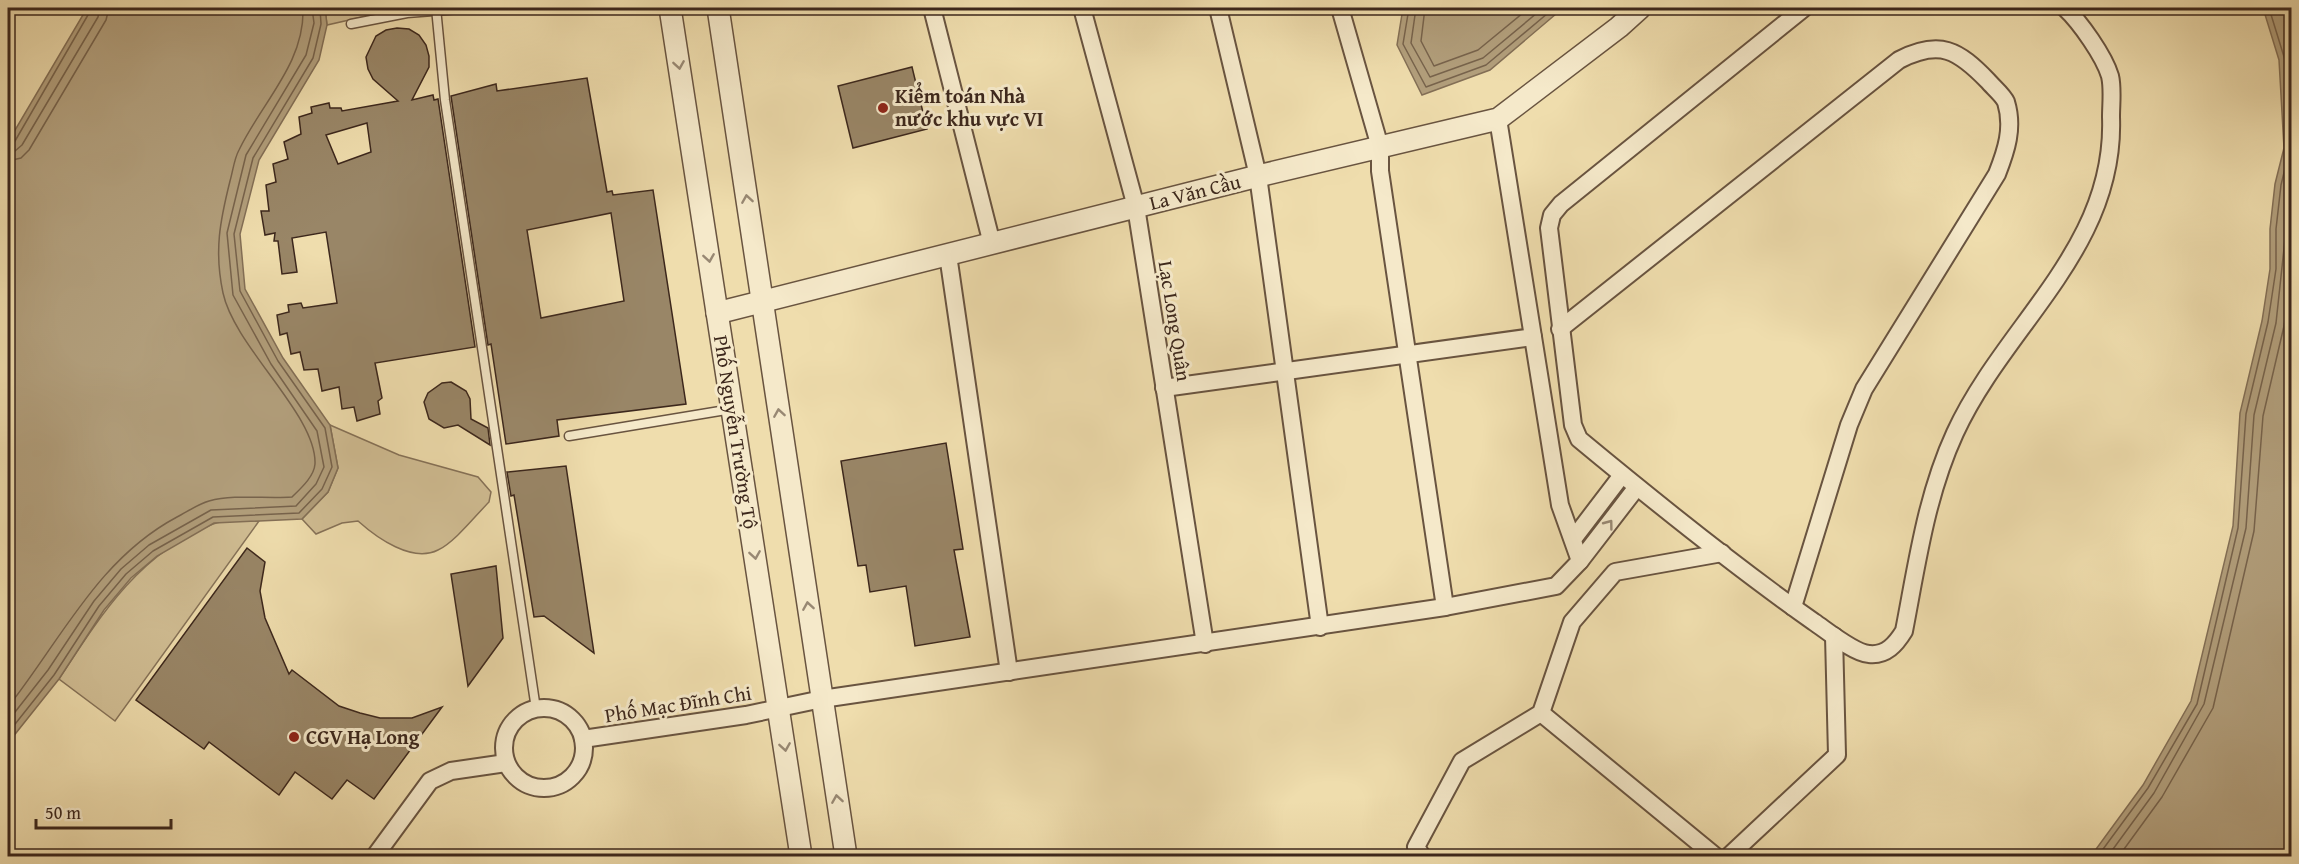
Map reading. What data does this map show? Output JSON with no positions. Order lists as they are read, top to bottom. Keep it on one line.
{"streets":{"street":["La Văn Cầu","Lạc Long Quân","Phố Nguyễn Trường Tộ","Phố Mạc Đĩnh Chi"]},"crossings":[["La Văn Cầu","Lạc Long Quân"],["La Văn Cầu","Phố Nguyễn Trường Tộ"],["Lạc Long Quân","Phố Mạc Đĩnh Chi"],["Phố Nguyễn Trường Tộ","Phố Mạc Đĩnh Chi"]],"places":["Kiểm toán Nhà nước khu vực VI","CGV Hạ Long"],"scale_bar":"50 m"}
